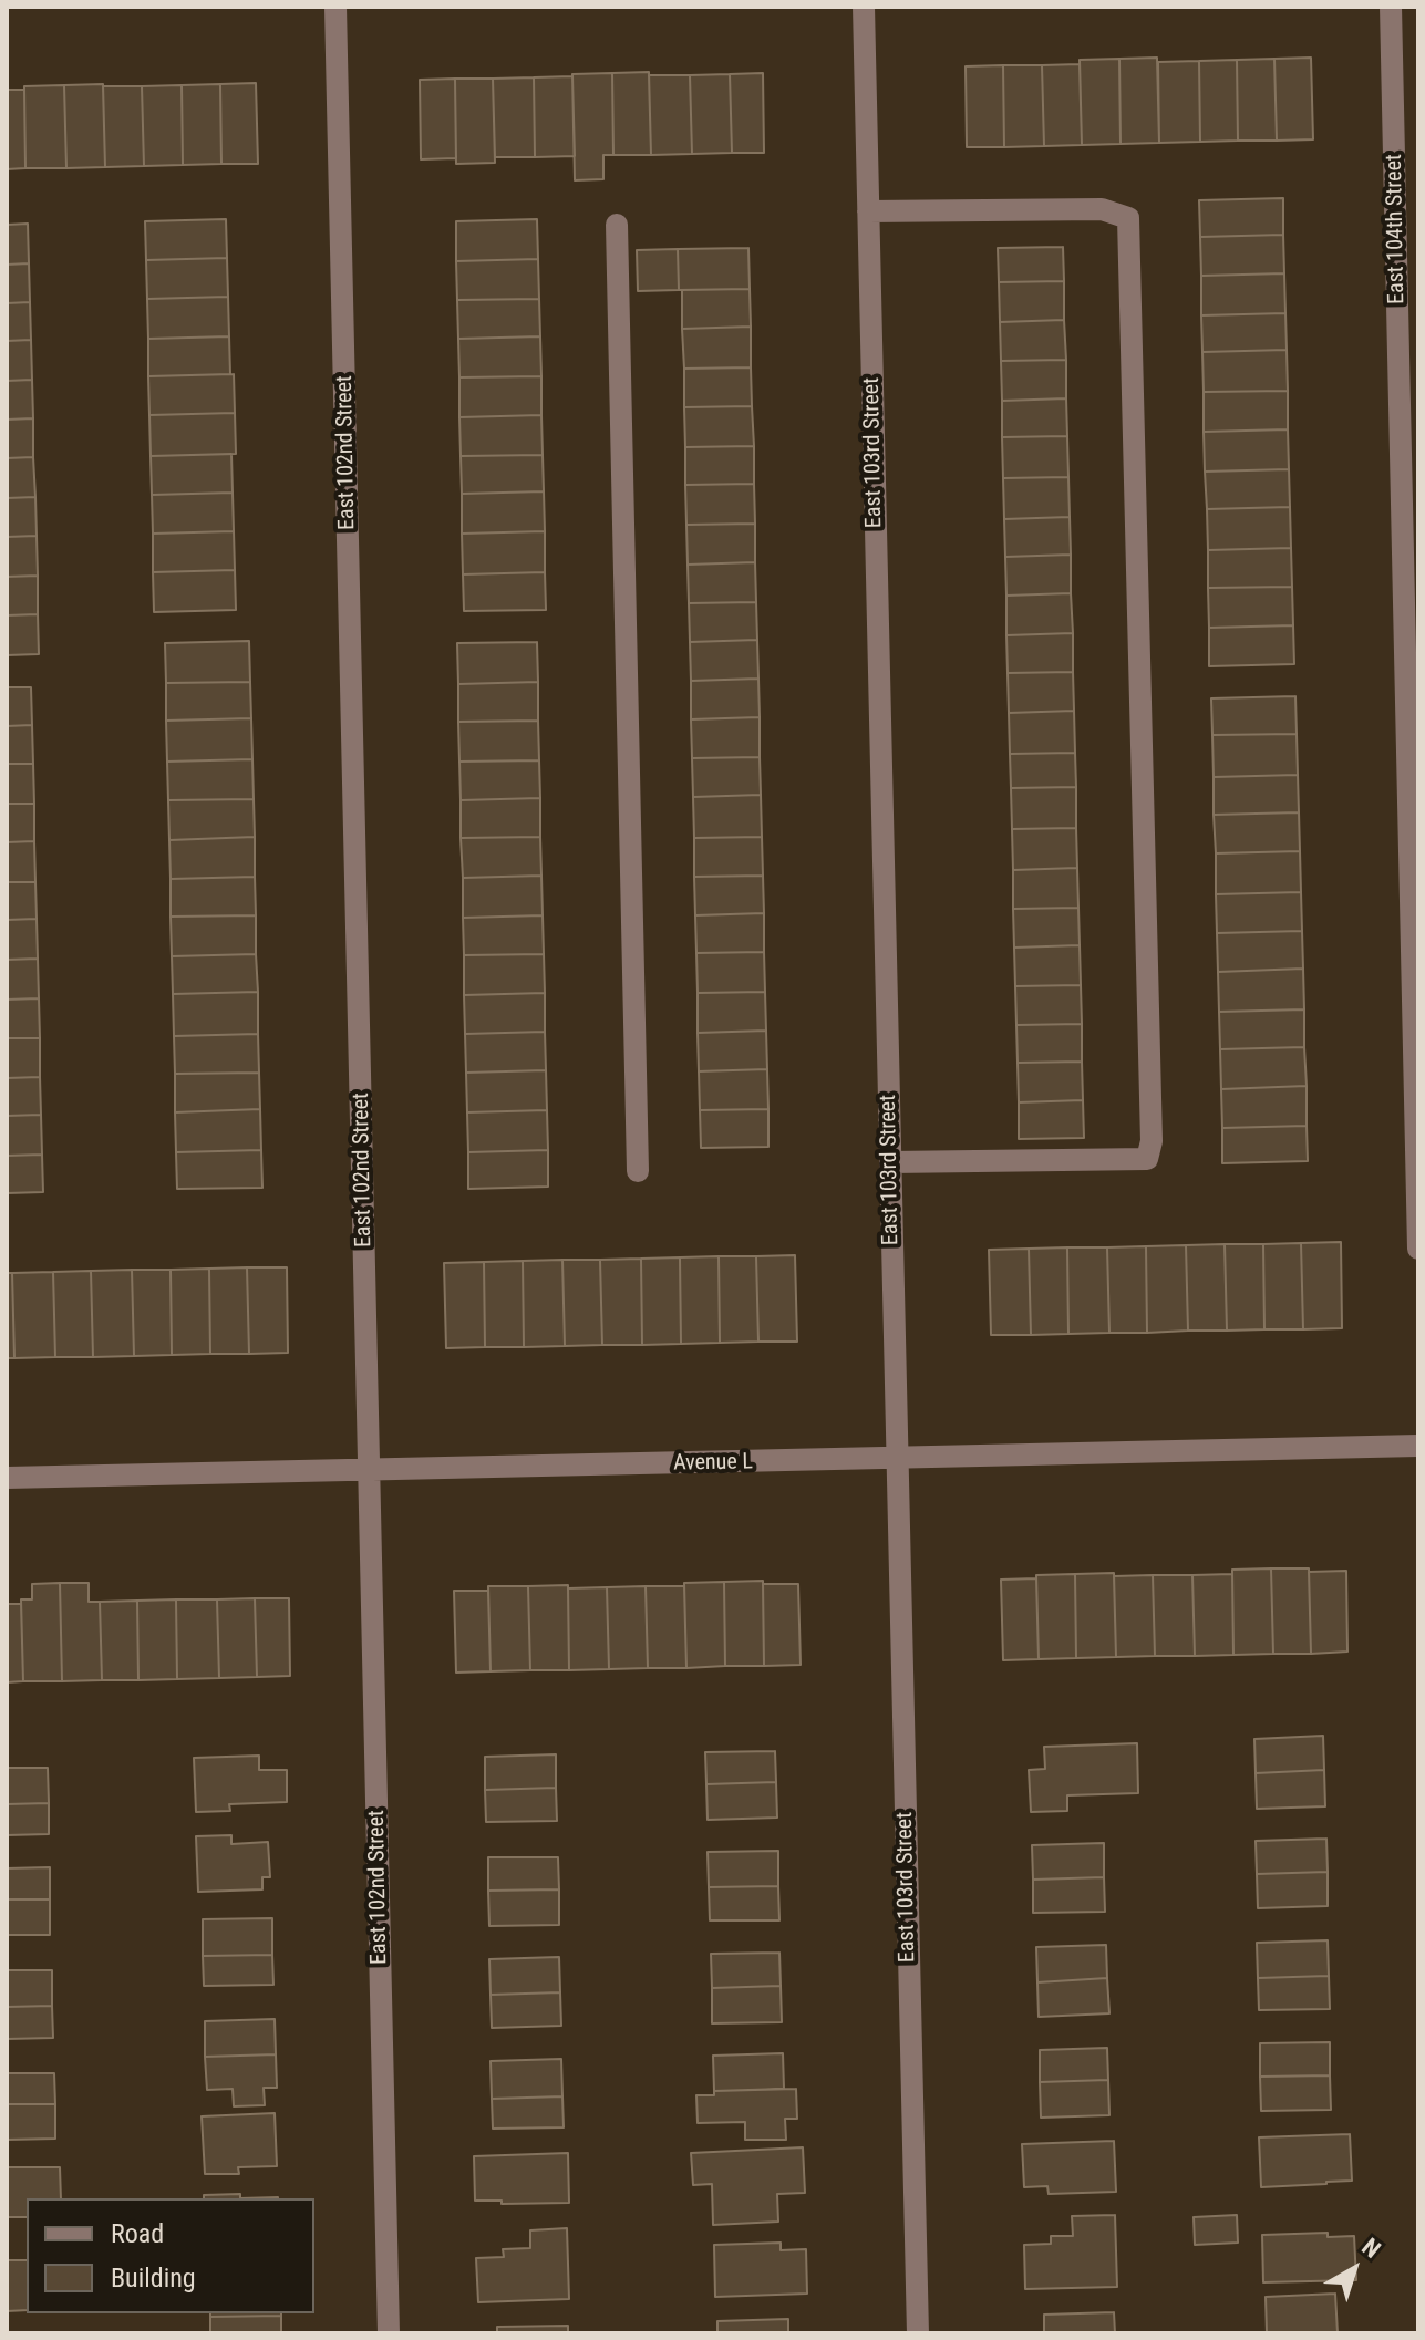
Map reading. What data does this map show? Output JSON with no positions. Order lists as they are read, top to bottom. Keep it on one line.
{"streets":{"street":["East 104th Street","East 102nd Street","East 103rd Street","Avenue L"]},"crossings":[["East 102nd Street","Avenue L"],["East 103rd Street","Avenue L"]],"legend":["Road","Building"],"north":"top right"}
